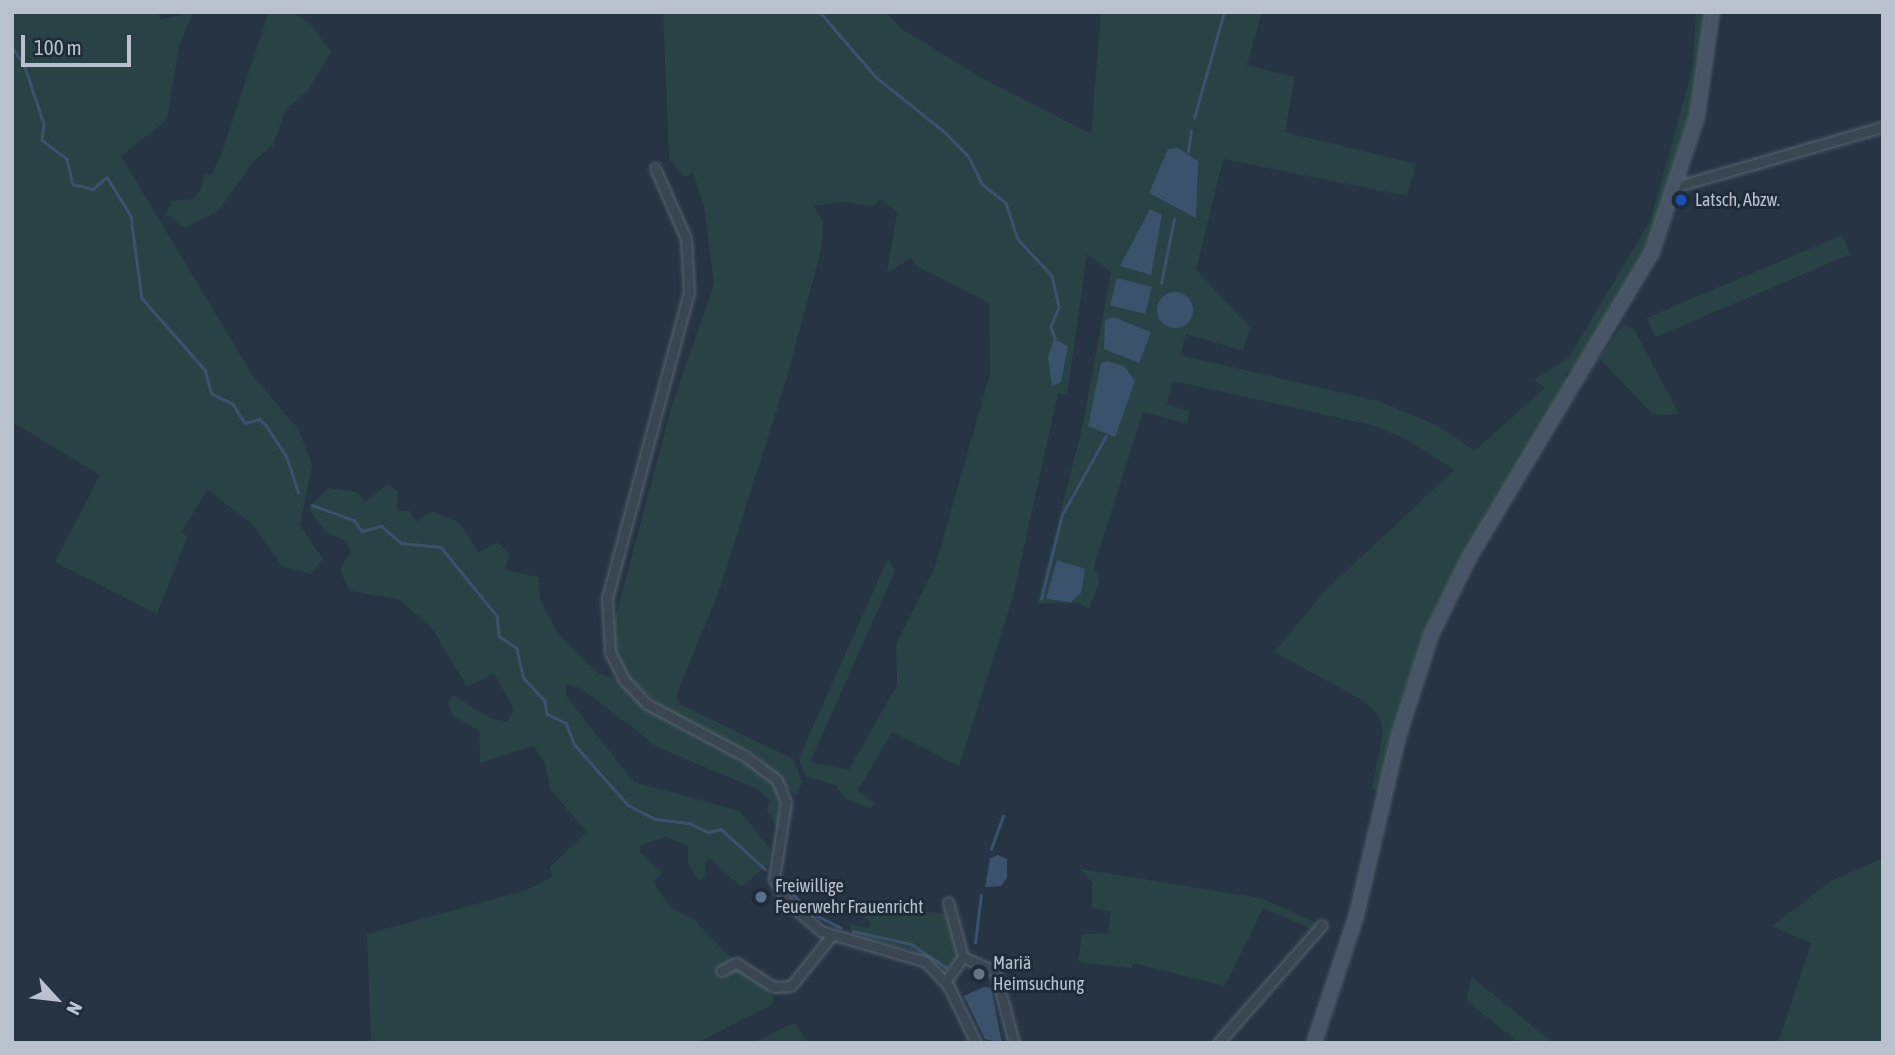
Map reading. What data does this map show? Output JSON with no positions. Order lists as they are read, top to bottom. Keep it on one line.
{"places":["Latsch, Abzw.","Freiwillige Feuerwehr Frauenricht","Mariä Heimsuchung"],"scale_bar":"100 m","north":"bottom right"}
